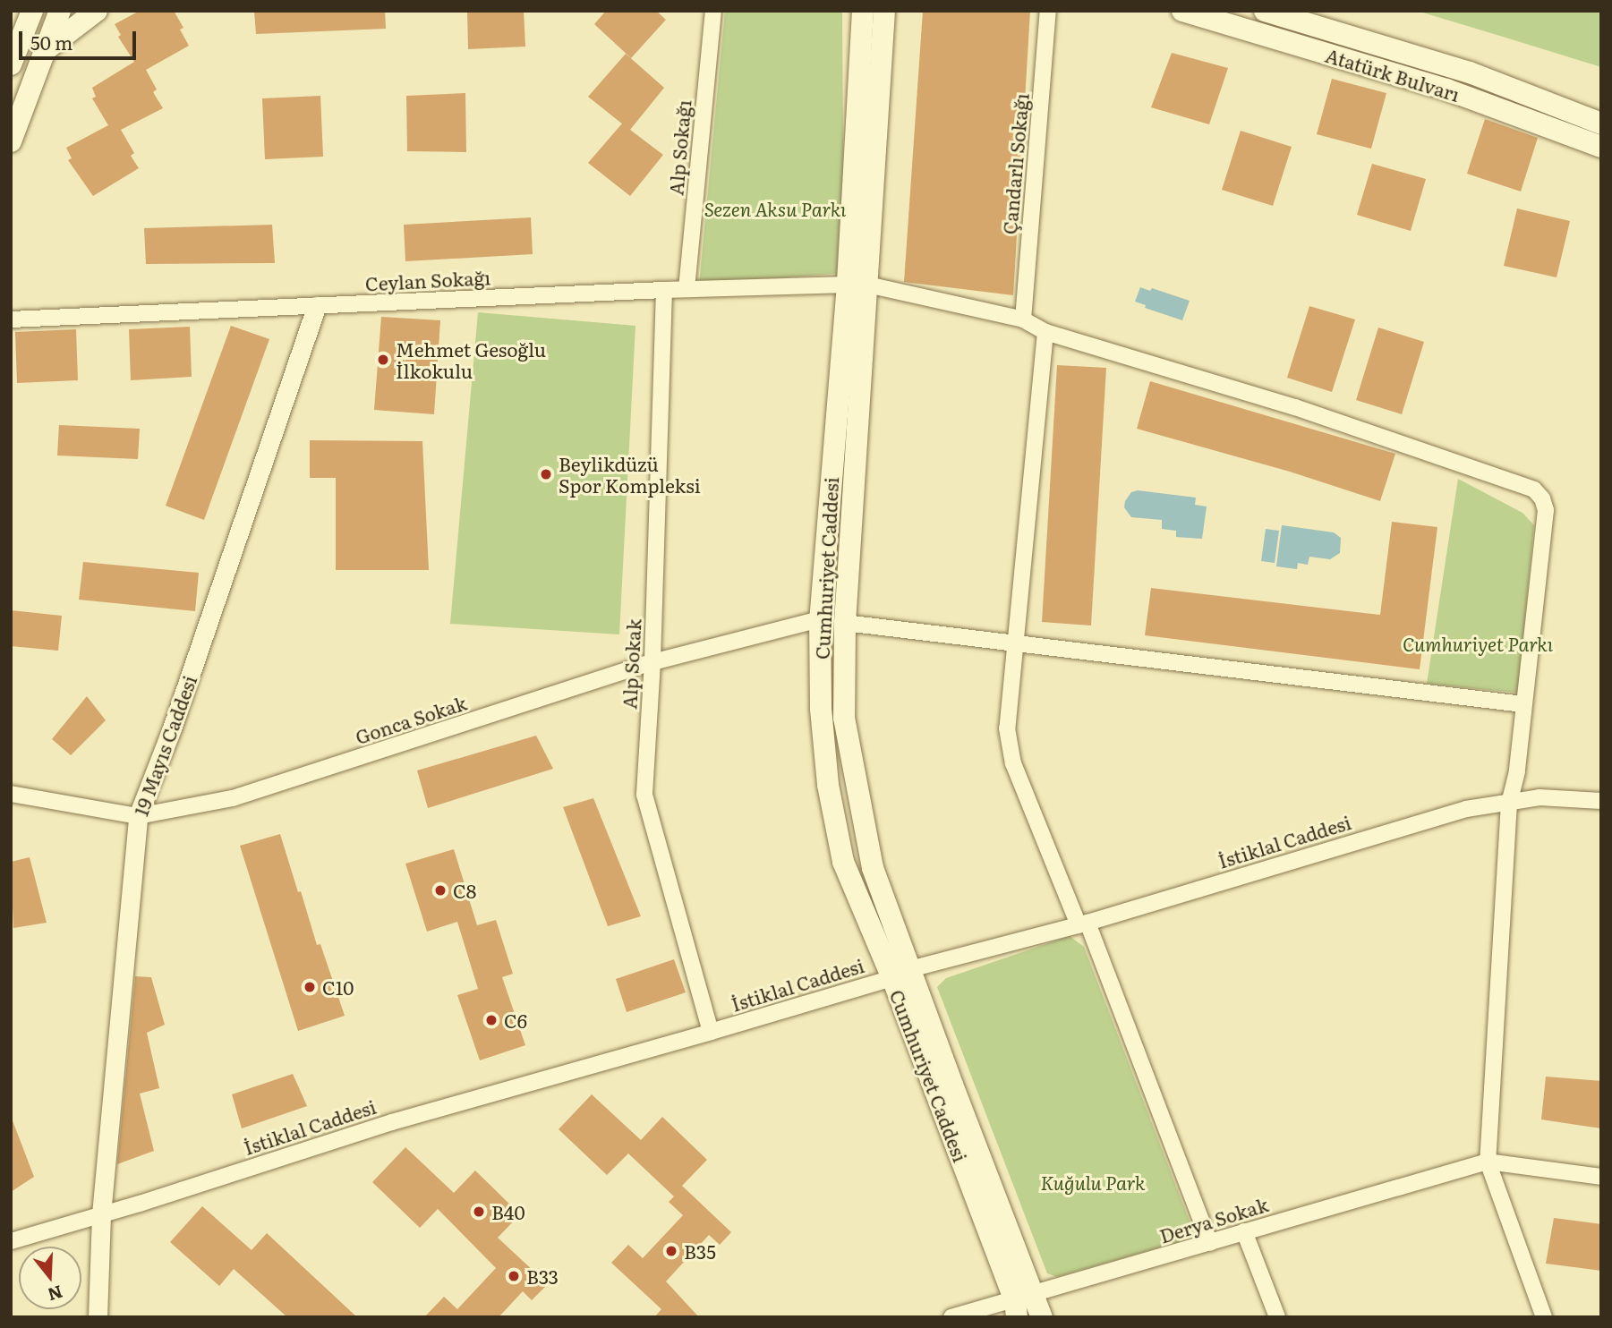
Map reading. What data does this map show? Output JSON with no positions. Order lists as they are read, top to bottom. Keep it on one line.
{"streets":{"main road":["Atatürk Bulvarı","Cumhuriyet Caddesi"],"street":["Alp Sokağı","Çandarlı Sokağı","Ceylan Sokağı","Alp Sokak","Gonca Sokak","19 Mayıs Caddesi","İstiklal Caddesi","Derya Sokak"]},"crossings":[["Alp Sokağı","Ceylan Sokağı"],["Çandarlı Sokağı","Ceylan Sokağı"],["Ceylan Sokağı","Cumhuriyet Caddesi"],["Ceylan Sokağı","Alp Sokak"],["Ceylan Sokağı","19 Mayıs Caddesi"],["Ceylan Sokağı","İstiklal Caddesi"],["Ceylan Sokağı","Derya Sokak"],["Cumhuriyet Caddesi","Gonca Sokak"],["Cumhuriyet Caddesi","İstiklal Caddesi"],["Cumhuriyet Caddesi","Derya Sokak"],["Alp Sokak","Gonca Sokak"],["Alp Sokak","İstiklal Caddesi"],["Gonca Sokak","19 Mayıs Caddesi"],["19 Mayıs Caddesi","İstiklal Caddesi"]],"parks":["Sezen Aksu Parkı","Cumhuriyet Parkı","Kuğulu Park"],"places":["Mehmet Gesoğlu İlkokulu","Beylikdüzü Spor Kompleksi","C8","C10","C6","B40","B35","B33"],"scale_bar":"50 m","north":"bottom"}
